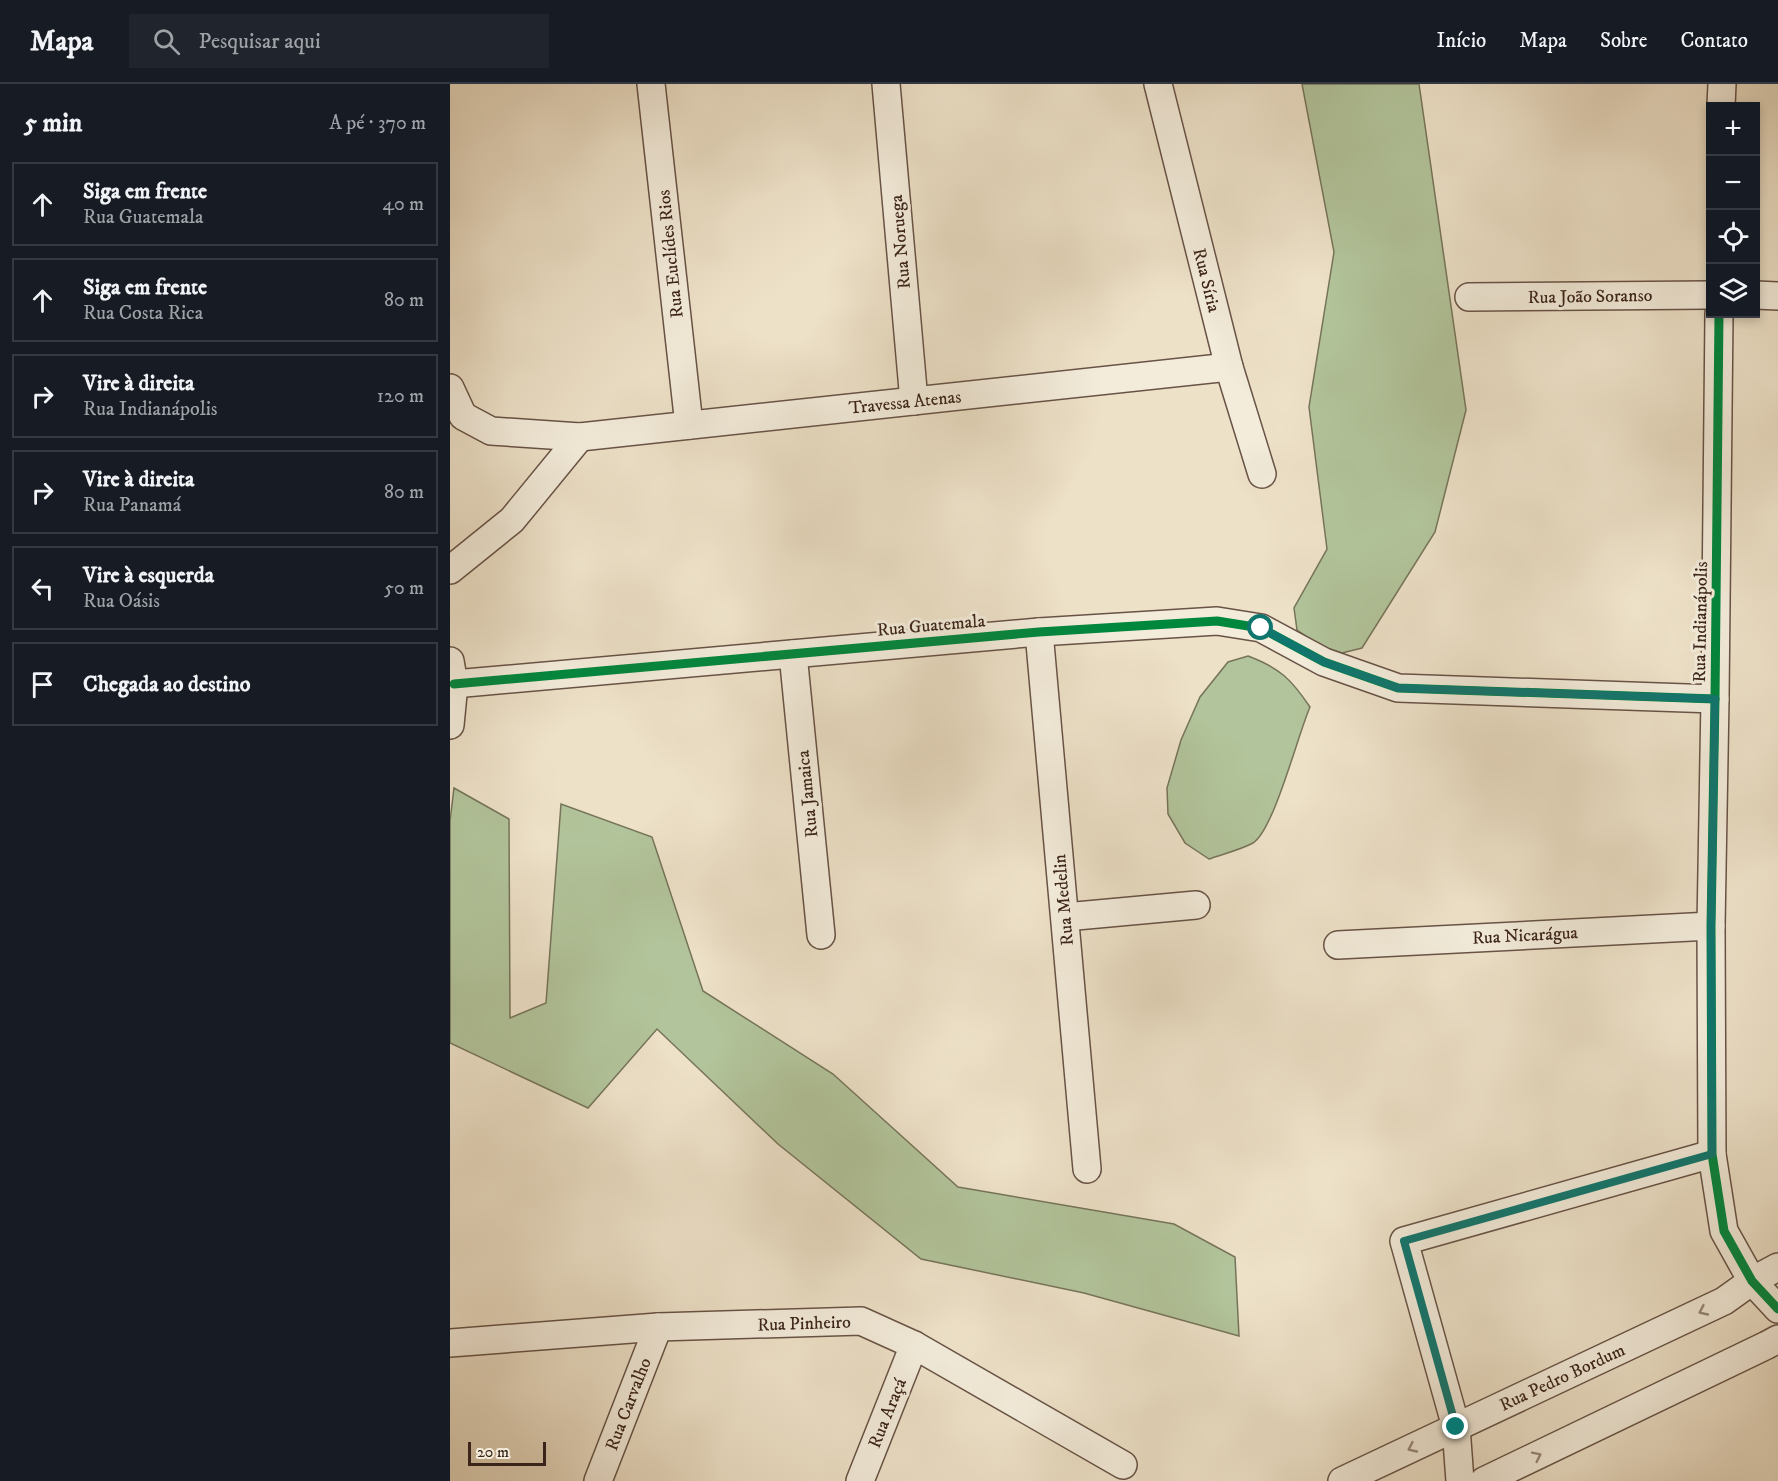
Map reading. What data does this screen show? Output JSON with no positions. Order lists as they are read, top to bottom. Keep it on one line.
{"streets":{"street":["Rua Noruega","Rua Euclídes Rios","Rua Síria","Rua João Soranso","Travessa Atenas","Rua Indianápolis","Rua Guatemala","Rua Jamaica","Rua Medelin","Rua Nicarágua","Rua Pinheiro","Rua Pedro Bordum","Rua Carvalho","Rua Araçá"]},"crossings":[["Rua Noruega","Travessa Atenas"],["Rua Euclídes Rios","Travessa Atenas"],["Rua Síria","Travessa Atenas"],["Rua Indianápolis","Rua Guatemala"],["Rua Indianápolis","Rua Nicarágua"],["Rua Indianápolis","Rua Pedro Bordum"],["Rua Guatemala","Rua Jamaica"],["Rua Guatemala","Rua Medelin"],["Rua Pinheiro","Rua Carvalho"],["Rua Pinheiro","Rua Araçá"]],"scale_bar":"20 m","page":{"header":"Mapa","search":"Pesquisar aqui","nav":["Início","Mapa","Sobre","Contato"],"heading":["5 min","A pé · 370 m"],"map_buttons":["+","−"],"list":[["Siga em frente","Rua Guatemala","40 m"],["Siga em frente","Rua Costa Rica","80 m"],["Vire à direita","Rua Indianápolis","120 m"],["Vire à direita","Rua Panamá","80 m"],["Vire à esquerda","Rua Oásis","50 m"],"Chegada ao destino"],"scale":"20 m"}}
